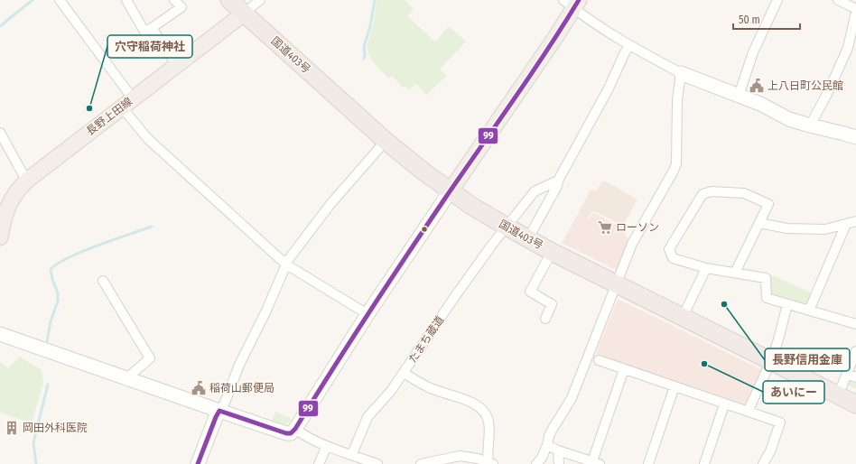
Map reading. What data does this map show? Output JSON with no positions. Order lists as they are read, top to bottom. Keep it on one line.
{"streets":{"highway":["国道403号"],"main road":["長野上田線"],"street":["たまち蔵道"]},"crossings":[["国道403号","長野上田線"],["国道403号","たまち蔵道"]],"places":{"public building":["上八日町公民館","稲荷山郵便局"],"other":["穴守稲荷神社","長野信用金庫","あいにー"],"supermarket":["ローソン"],"building":["岡田外科医院"]},"lines":["transit line 99"],"scale_bar":"50 m"}
